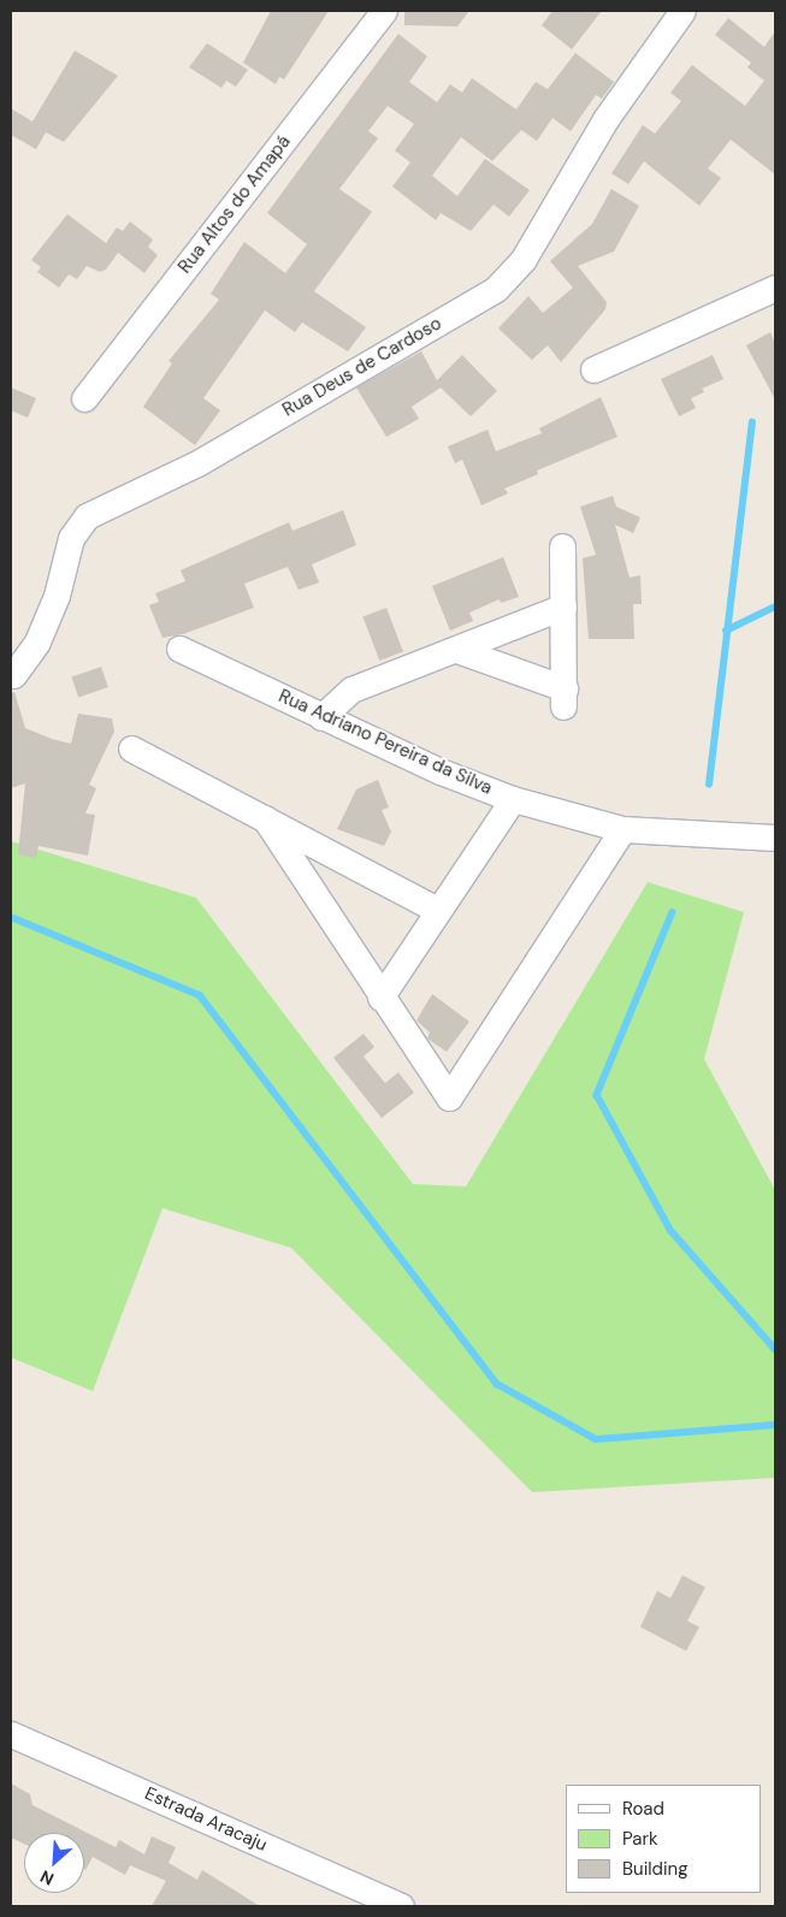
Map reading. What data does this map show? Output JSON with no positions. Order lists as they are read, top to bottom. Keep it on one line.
{"streets":{"street":["Rua Altos do Amapá","Rua Deus de Cardoso","Rua Adriano Pereira da Silva","Estrada Aracaju"]},"legend":["Road","Park","Building"],"north":"bottom left"}
